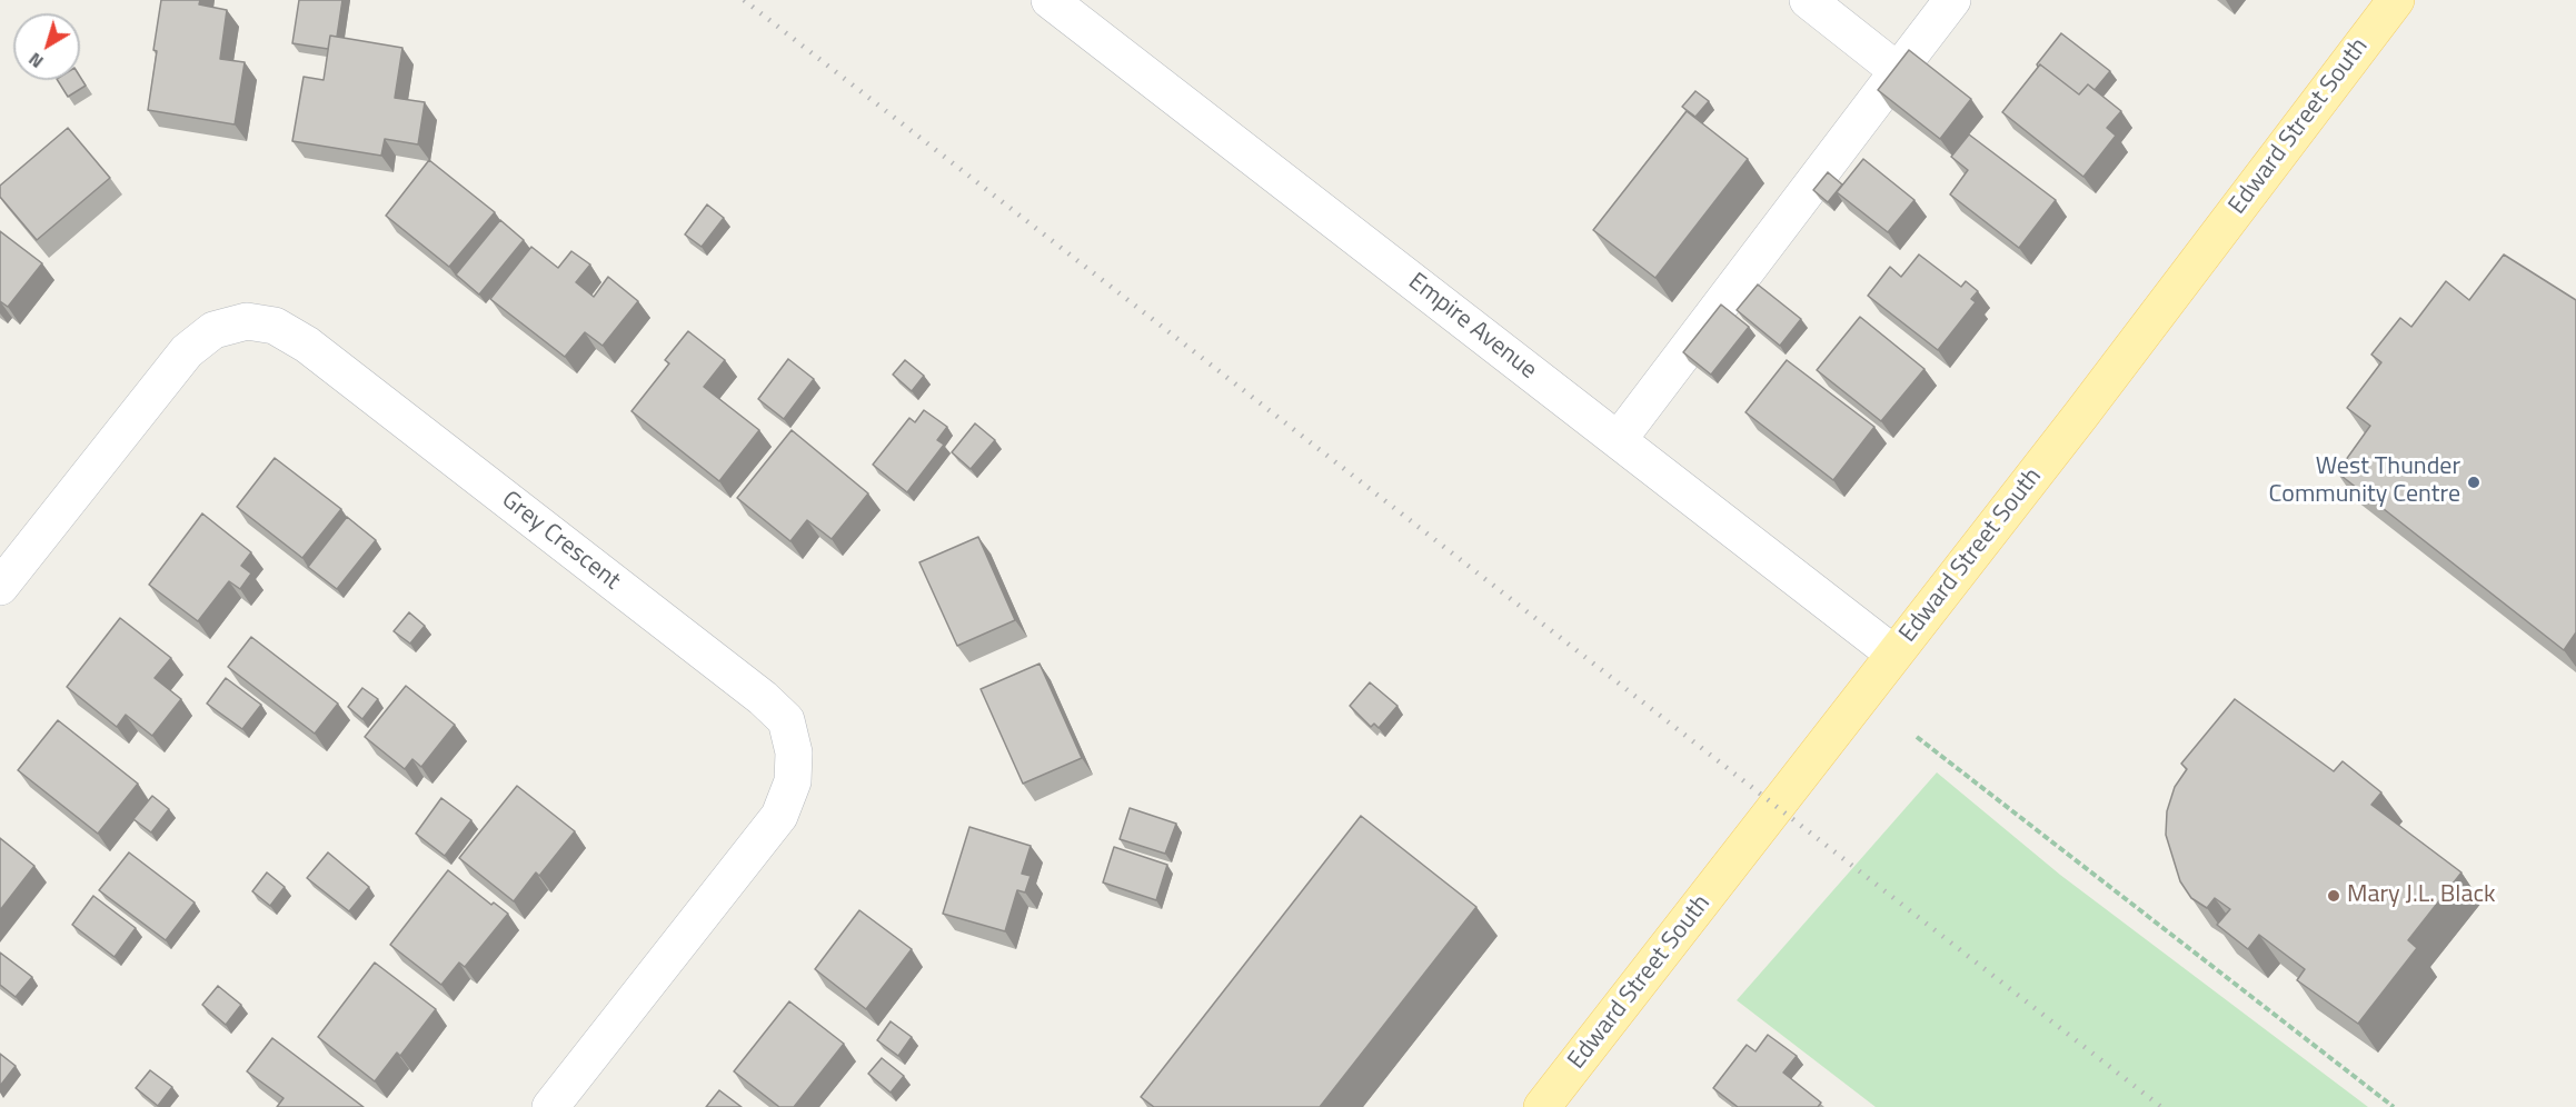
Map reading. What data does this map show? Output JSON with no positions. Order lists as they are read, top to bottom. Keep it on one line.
{"streets":{"main road":["Edward Street South"],"street":["Empire Avenue","Grey Crescent"]},"crossings":[["Edward Street South","Empire Avenue"]],"places":["West Thunder Community Centre","Mary J.L. Black"],"north":"bottom left"}
